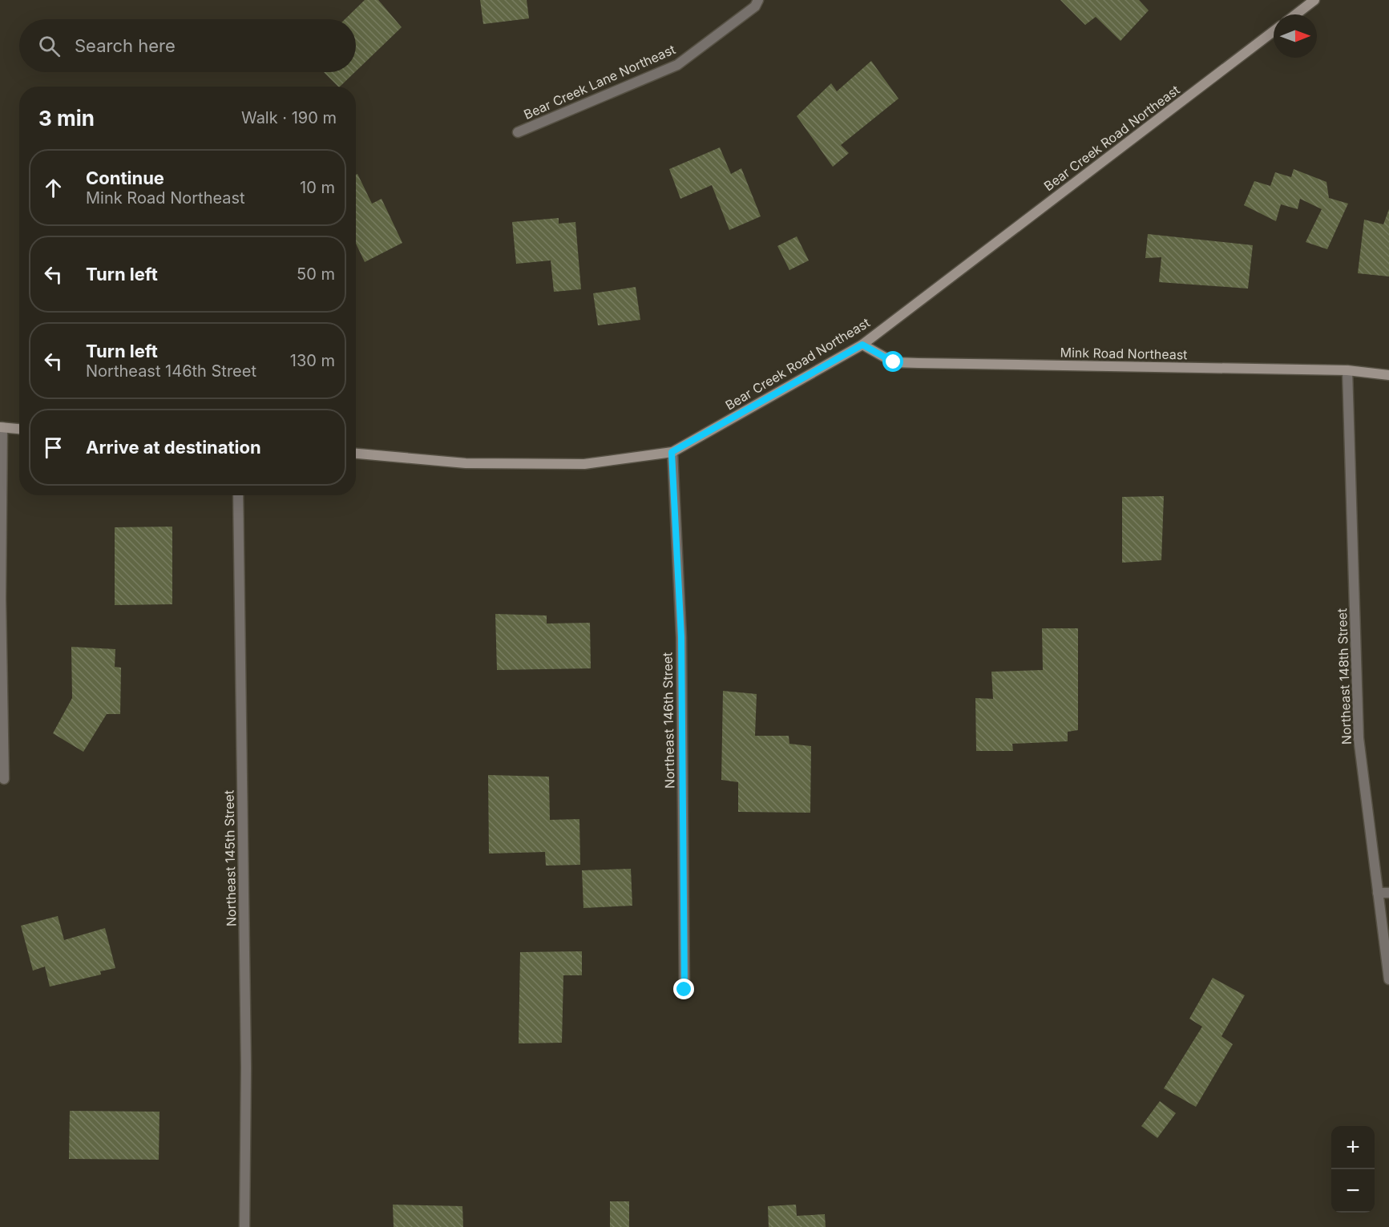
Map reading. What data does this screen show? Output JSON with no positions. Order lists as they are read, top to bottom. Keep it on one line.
{"streets":{"street":["Bear Creek Lane Northeast","Bear Creek Road Northeast","Mink Road Northeast","Northeast 148th Street","Northeast 146th Street","Northeast 145th Street"]},"crossings":[["Bear Creek Road Northeast","Mink Road Northeast"],["Bear Creek Road Northeast","Northeast 146th Street"],["Mink Road Northeast","Northeast 148th Street"]],"north":"right","page":{"search":"Search here","heading":["3 min","Walk · 190 m"],"list":[["Continue","Mink Road Northeast","10 m"],["Turn left","50 m"],["Turn left","Northeast 146th Street","130 m"],"Arrive at destination"],"map_buttons":["+","−"]}}
